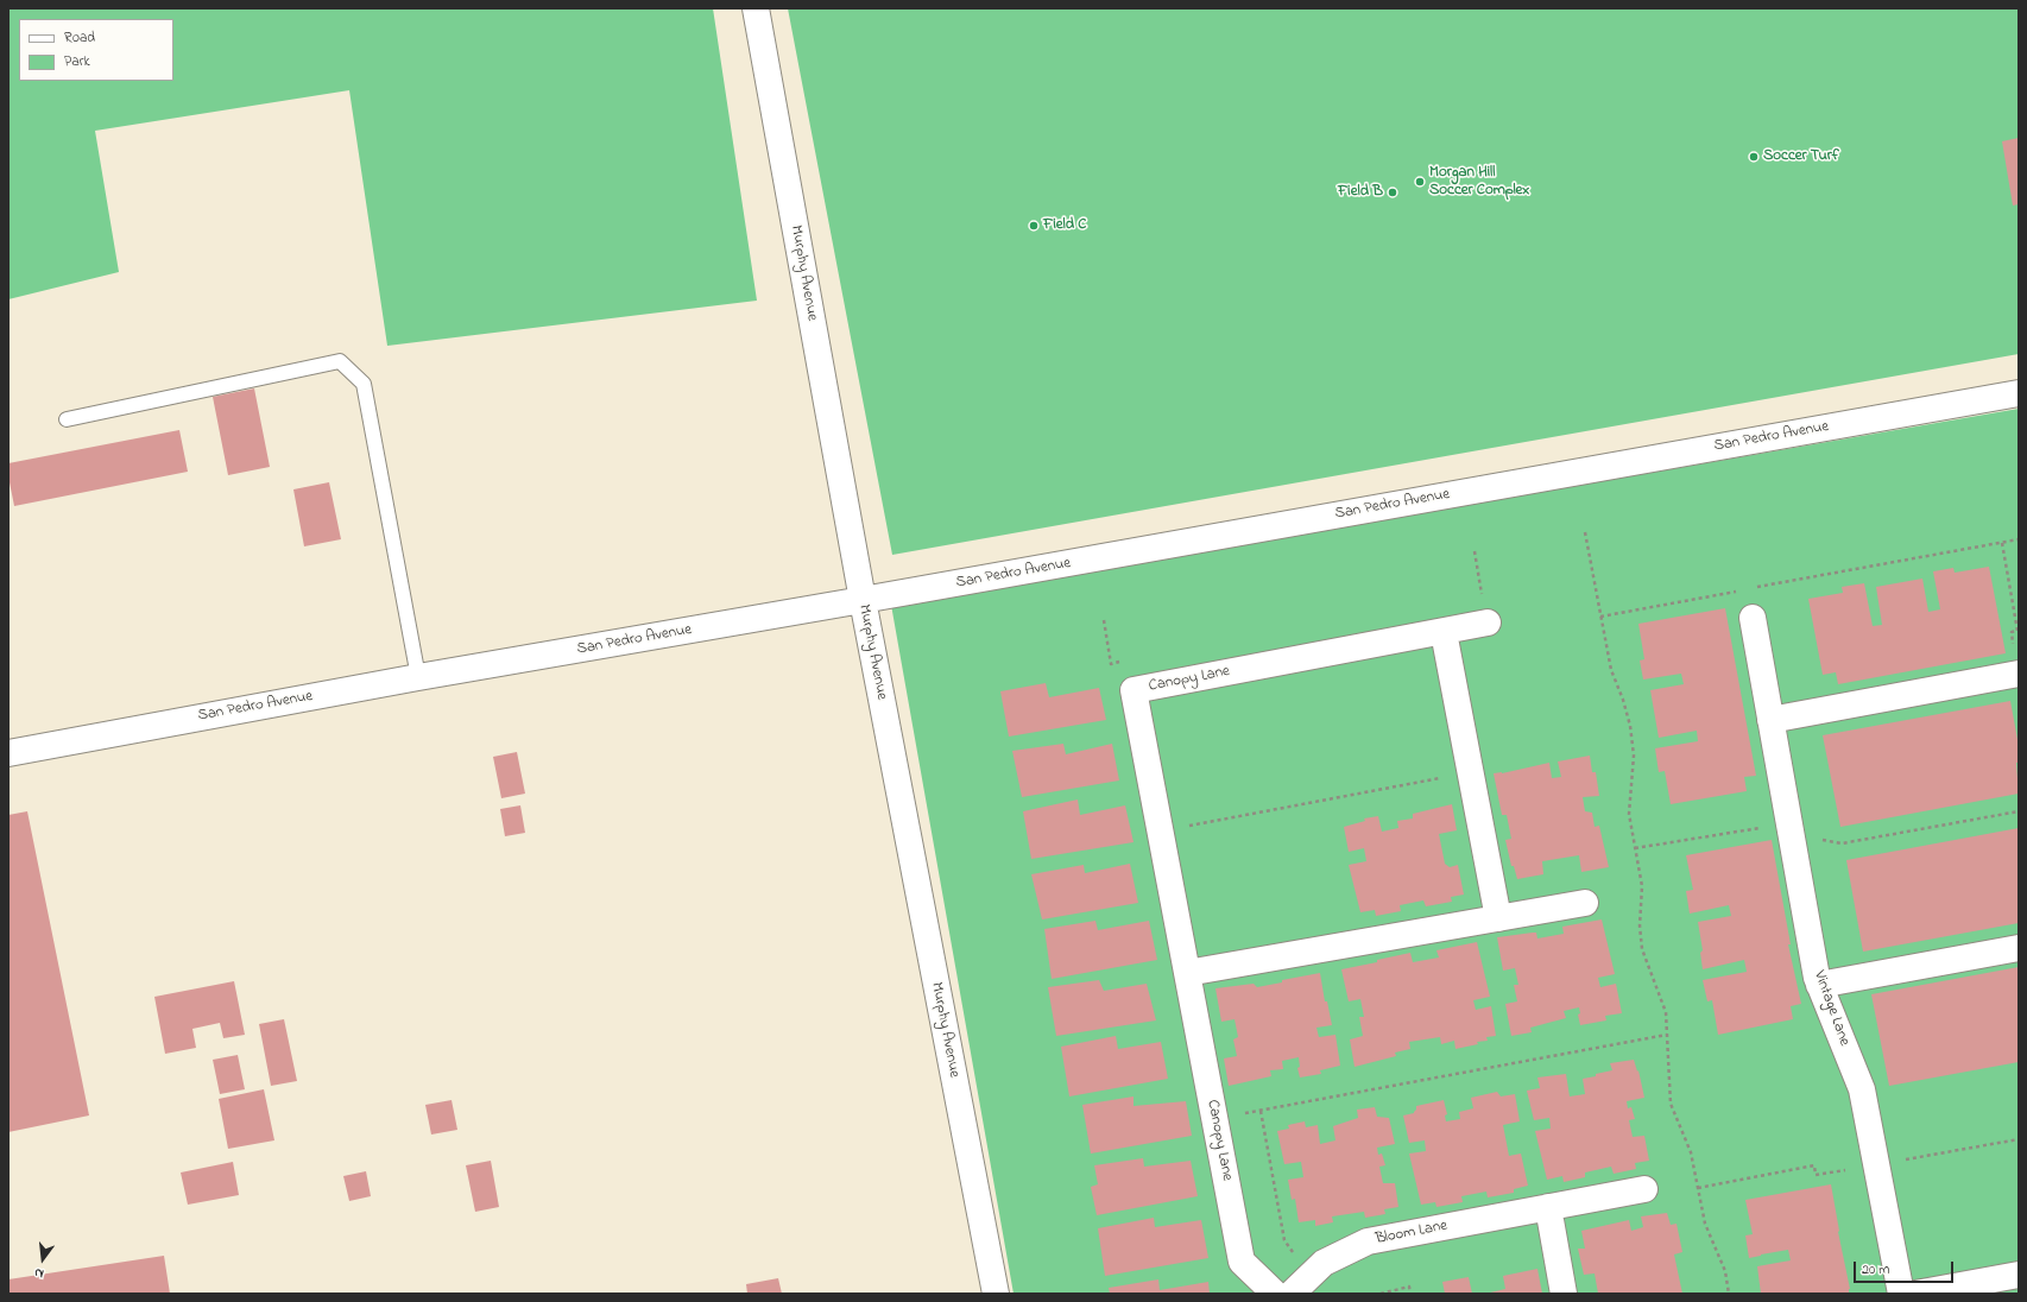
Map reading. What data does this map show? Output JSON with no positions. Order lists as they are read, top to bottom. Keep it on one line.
{"streets":{"street":["Murphy Avenue","San Pedro Avenue","Canopy Lane","Vintage Lane","Bloom Lane"]},"crossings":[["Murphy Avenue","San Pedro Avenue"]],"places":["Soccer Turf","Morgan Hill Soccer Complex","Field B","Field C"],"legend":["Road","Park"],"scale_bar":"20 m","north":"bottom"}
